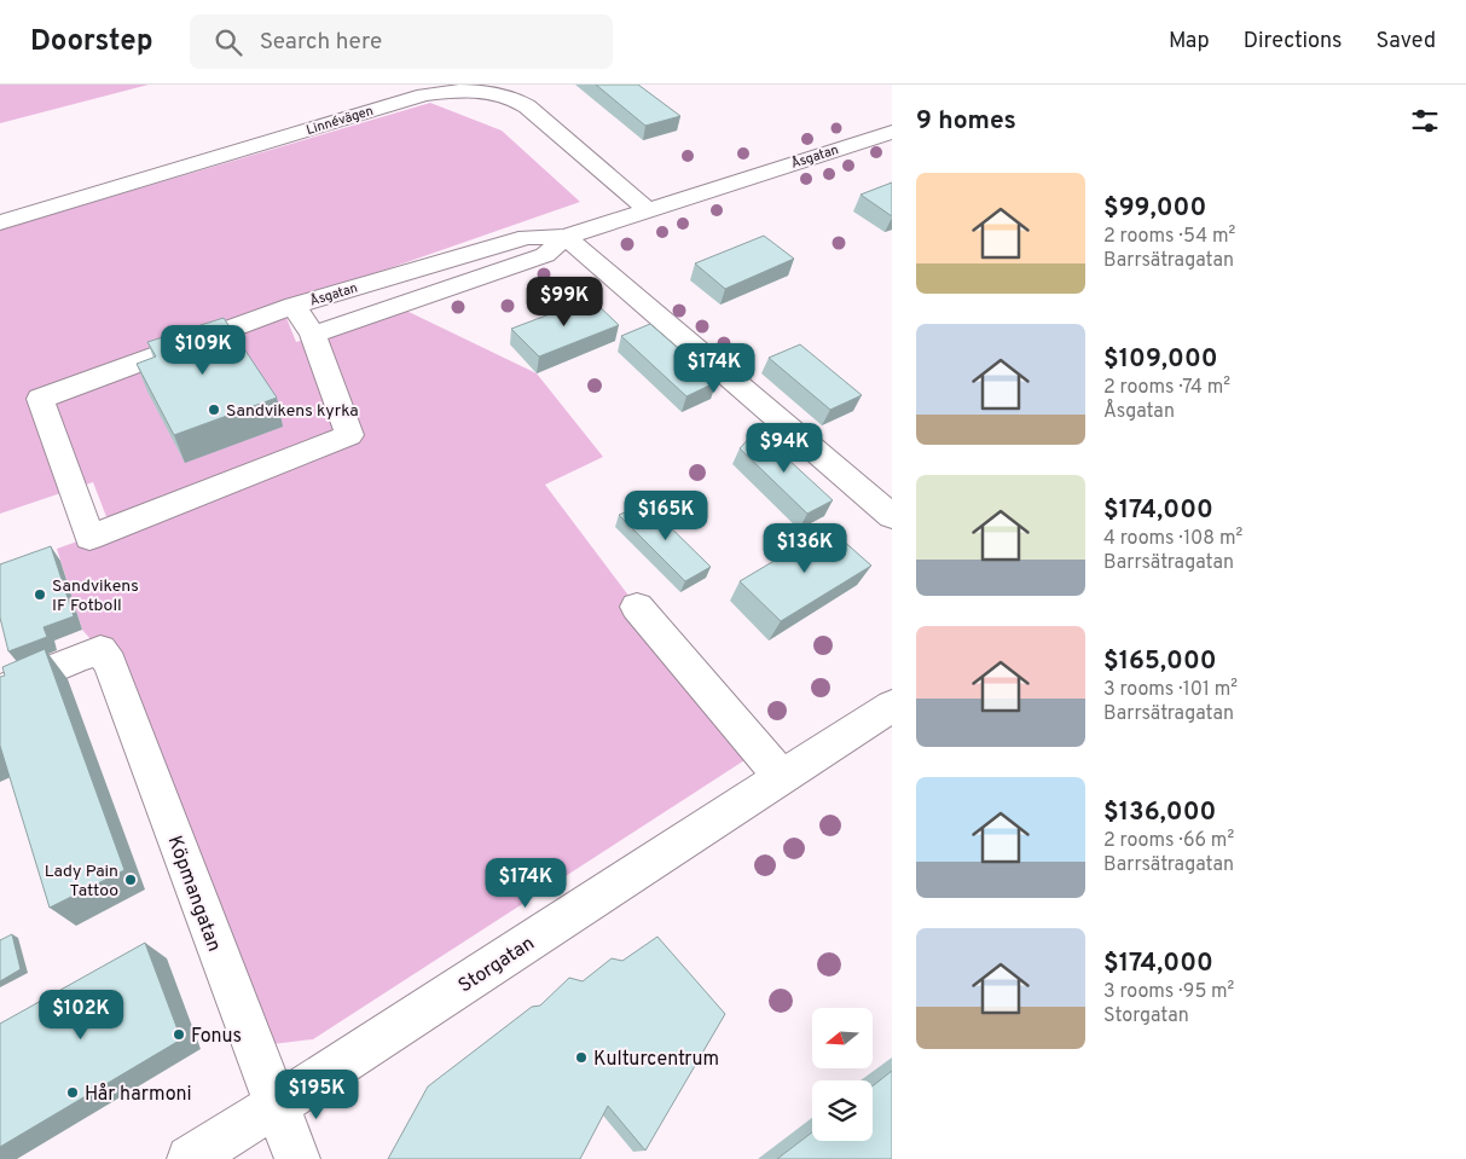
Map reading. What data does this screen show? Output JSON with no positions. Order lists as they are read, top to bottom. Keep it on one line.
{"streets":{"street":["Linnévägen","Åsgatan","Köpmangatan","Storgatan"]},"crossings":[["Linnévägen","Åsgatan"],["Köpmangatan","Storgatan"]],"places":["Sandvikens kyrka","Sandvikens IF Fotboll","Lady Pain Tattoo","Fonus","Kulturcentrum","Hår harmoni"],"north":"left","page":{"header":"Doorstep","search":"Search here","nav":["Map","Directions","Saved"],"heading":"9 homes","list":[{"name":"$99,000","note":"2 rooms · 54 m² · Barrsätragatan"},{"name":"$109,000","note":"2 rooms · 74 m² · Åsgatan"},{"name":"$174,000","note":"4 rooms · 108 m² · Barrsätragatan"},{"name":"$165,000","note":"3 rooms · 101 m² · Barrsätragatan"},{"name":"$136,000","note":"2 rooms · 66 m² · Barrsätragatan"},{"name":"$174,000","note":"3 rooms · 95 m² · Storgatan"}],"price":["$99K","$109K","$174K","$94K","$165K","$136K","$174K","$102K","$195K"]}}
